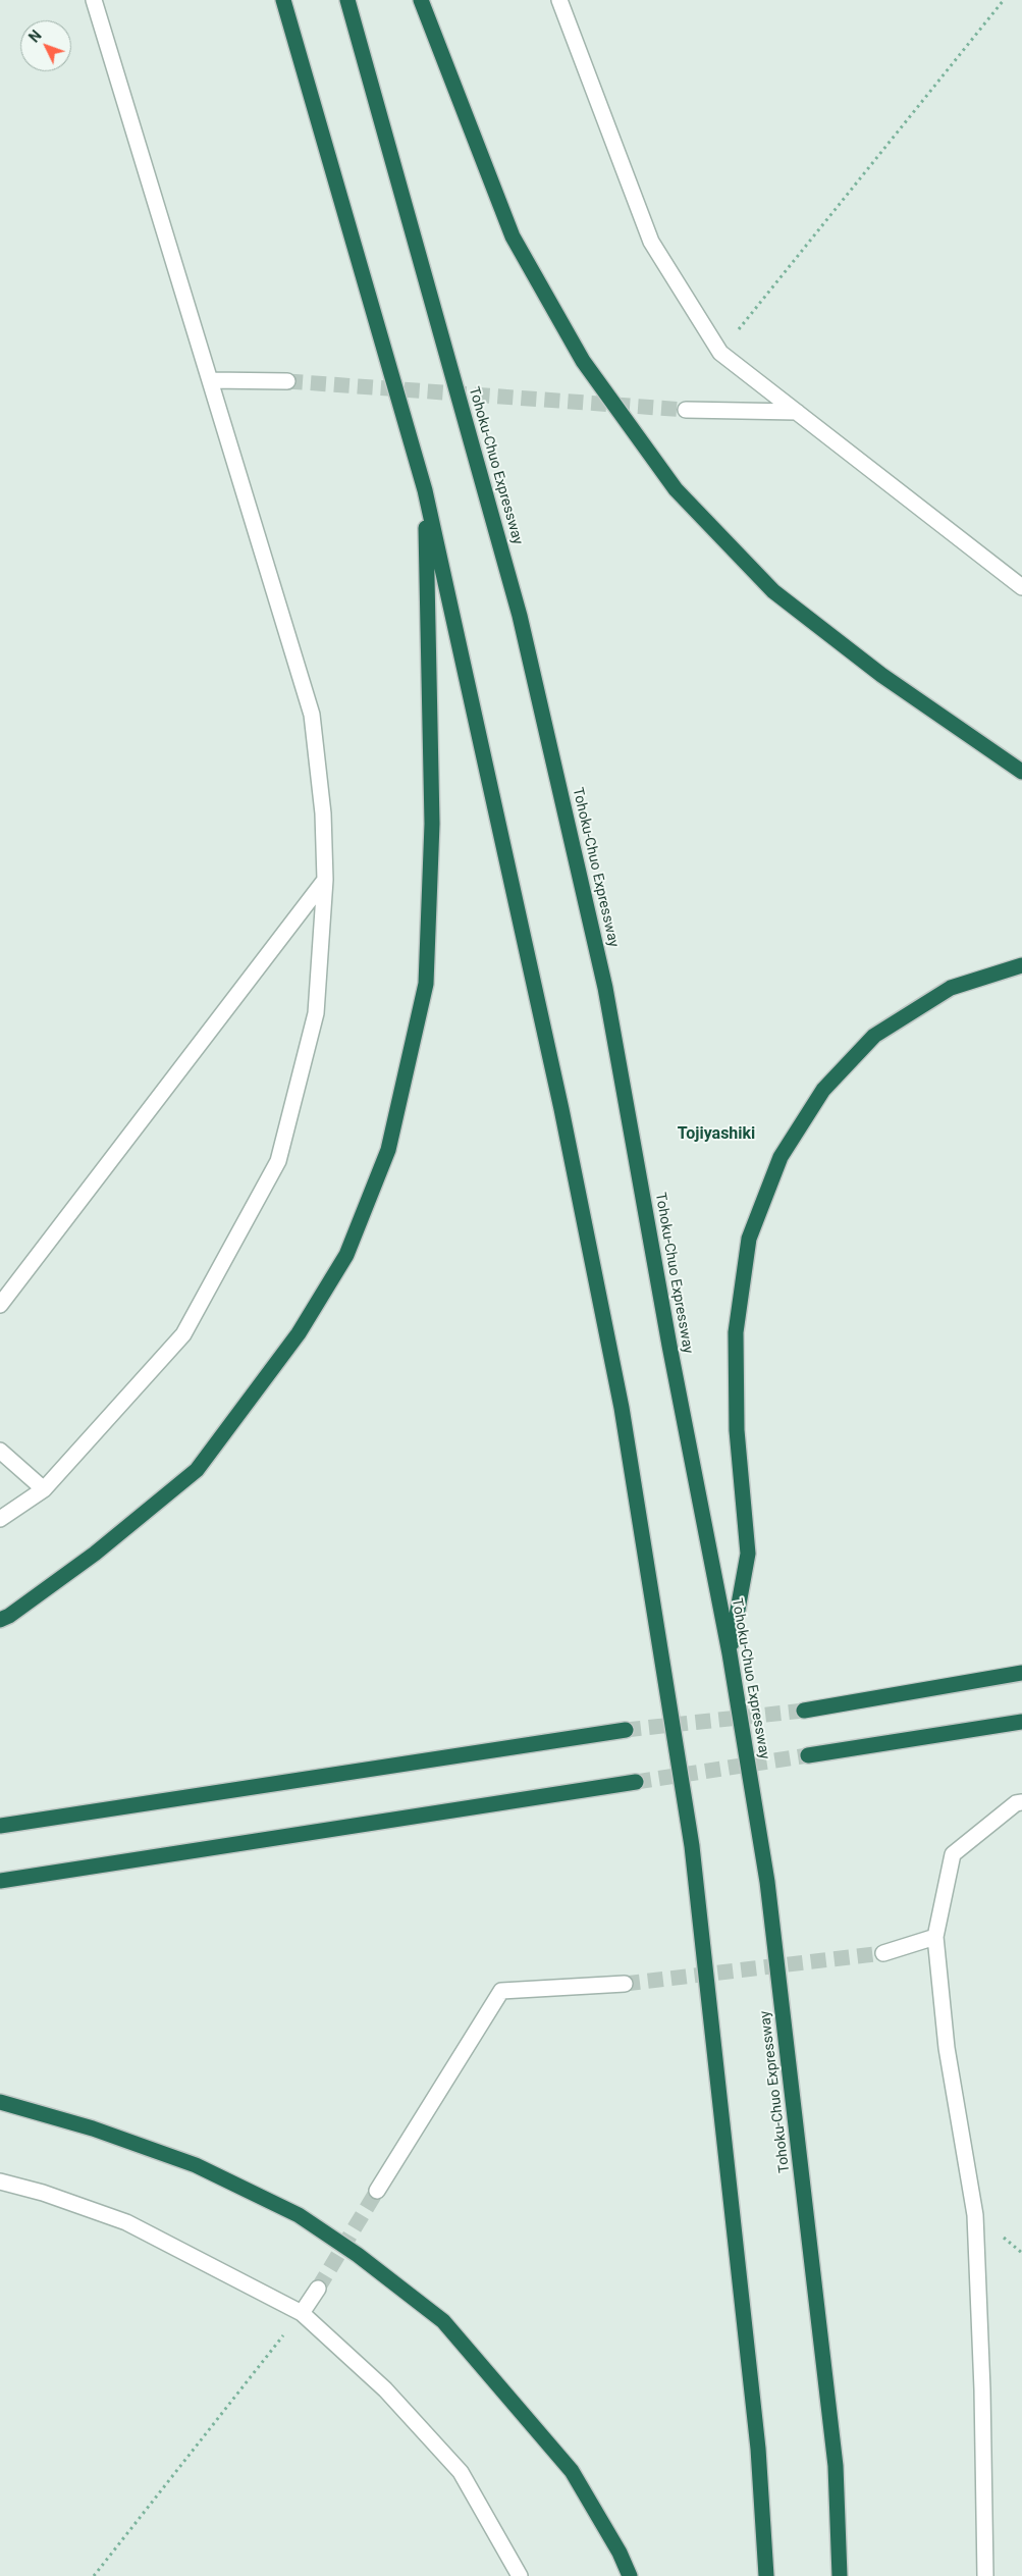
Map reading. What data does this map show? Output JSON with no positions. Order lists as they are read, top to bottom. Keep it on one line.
{"streets":{"highway":["Tohoku-Chuo Expressway"]},"districts":["Tojiyashiki"],"north":"top left"}
